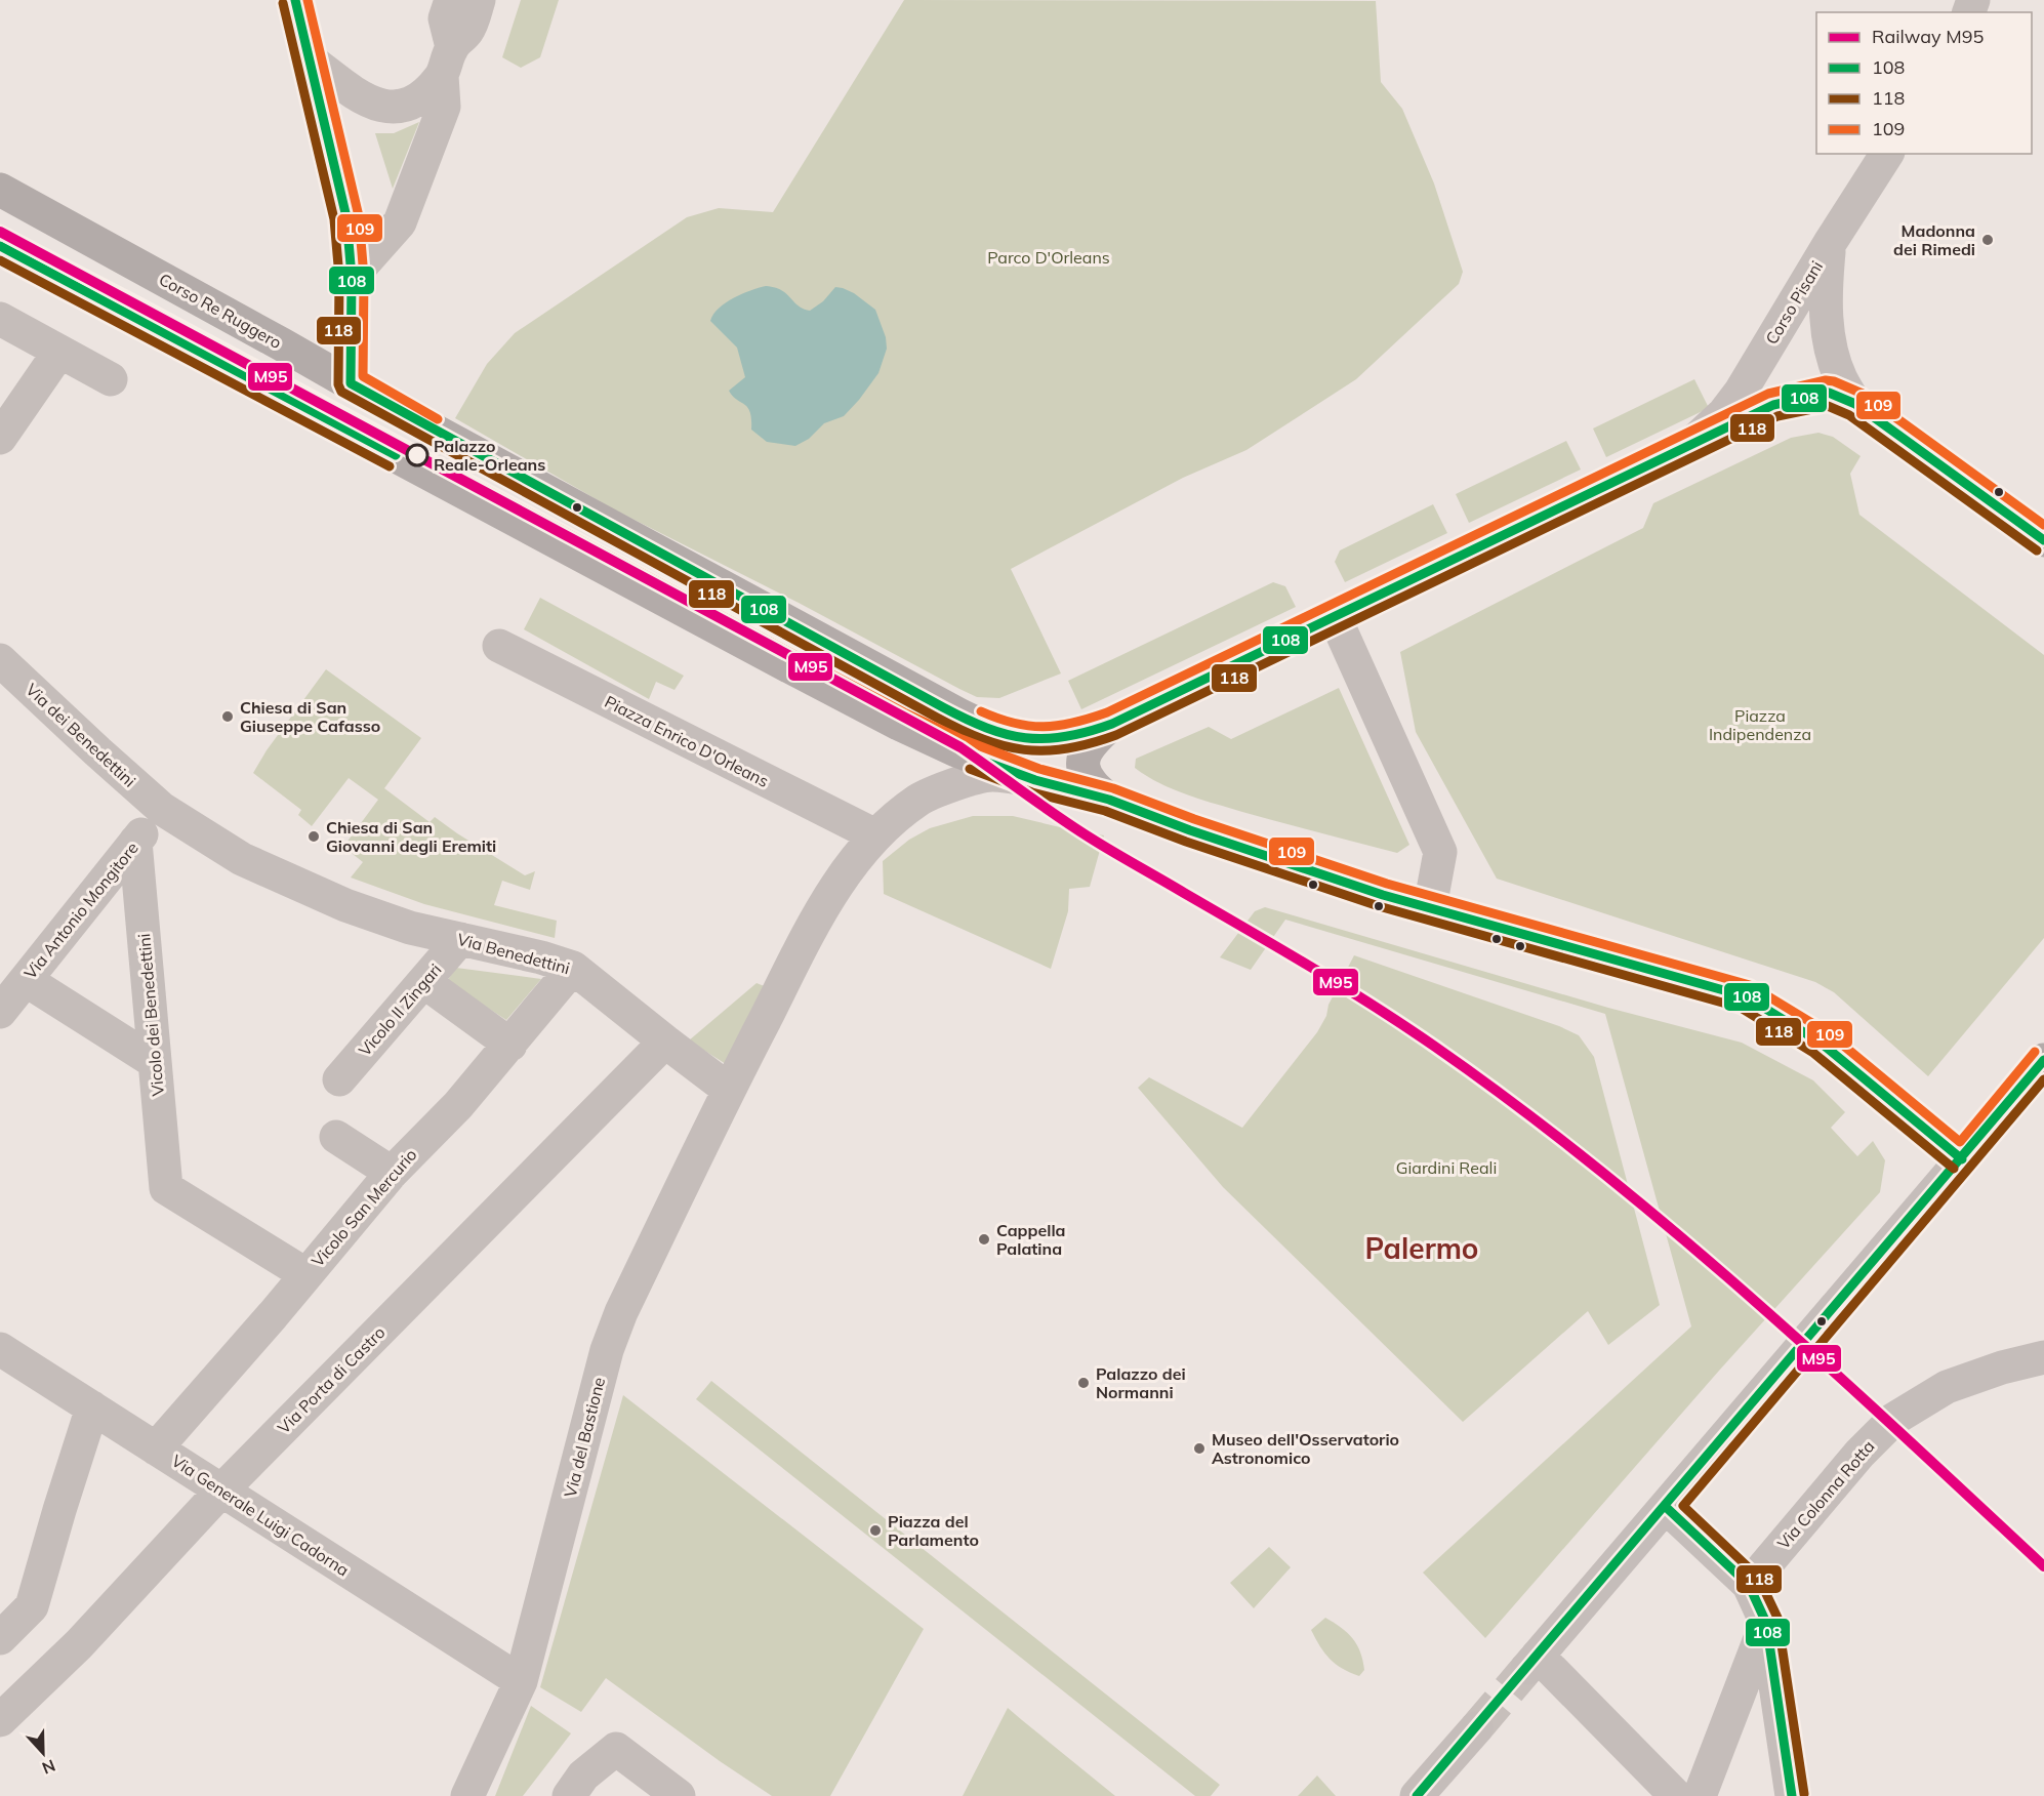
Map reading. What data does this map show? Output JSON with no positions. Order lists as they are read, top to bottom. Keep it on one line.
{"streets":{"main road":["Corso Re Ruggero"],"street":["Corso Pisani","Via dei Benedettini","Piazza Enrico D'Orleans","Via Antonio Mongitore","Via Benedettini","Vicolo II Zingari","Vicolo dei Benedettini","Vicolo San Mercurio","Via Porta di Castro","Via del Bastione","Via Colonna Rotta","Via Generale Luigi Cadorna"]},"crossings":[["Via dei Benedettini","Via Antonio Mongitore"],["Via dei Benedettini","Via Benedettini"],["Via Antonio Mongitore","Via Benedettini"],["Via Antonio Mongitore","Vicolo dei Benedettini"],["Via Benedettini","Vicolo II Zingari"],["Via Benedettini","Vicolo San Mercurio"],["Via Benedettini","Via Porta di Castro"],["Via Benedettini","Via del Bastione"],["Vicolo dei Benedettini","Vicolo San Mercurio"],["Vicolo San Mercurio","Via Generale Luigi Cadorna"],["Via Porta di Castro","Via Generale Luigi Cadorna"],["Via del Bastione","Via Generale Luigi Cadorna"]],"districts":["Palermo"],"parks":["Parco D'Orleans","Piazza Indipendenza","Giardini Reali"],"places":["Madonna dei Rimedi","Palazzo Reale-Orleans","Chiesa di San Giuseppe Cafasso","Chiesa di San Giovanni degli Eremiti","Cappella Palatina","Palazzo dei Normanni","Museo dell'Osservatorio Astronomico","Piazza del Parlamento"],"lines":["transit line 108","transit line 109","transit line 118","rail line M95"],"legend":["Railway M95","108","118","109"],"north":"bottom"}
